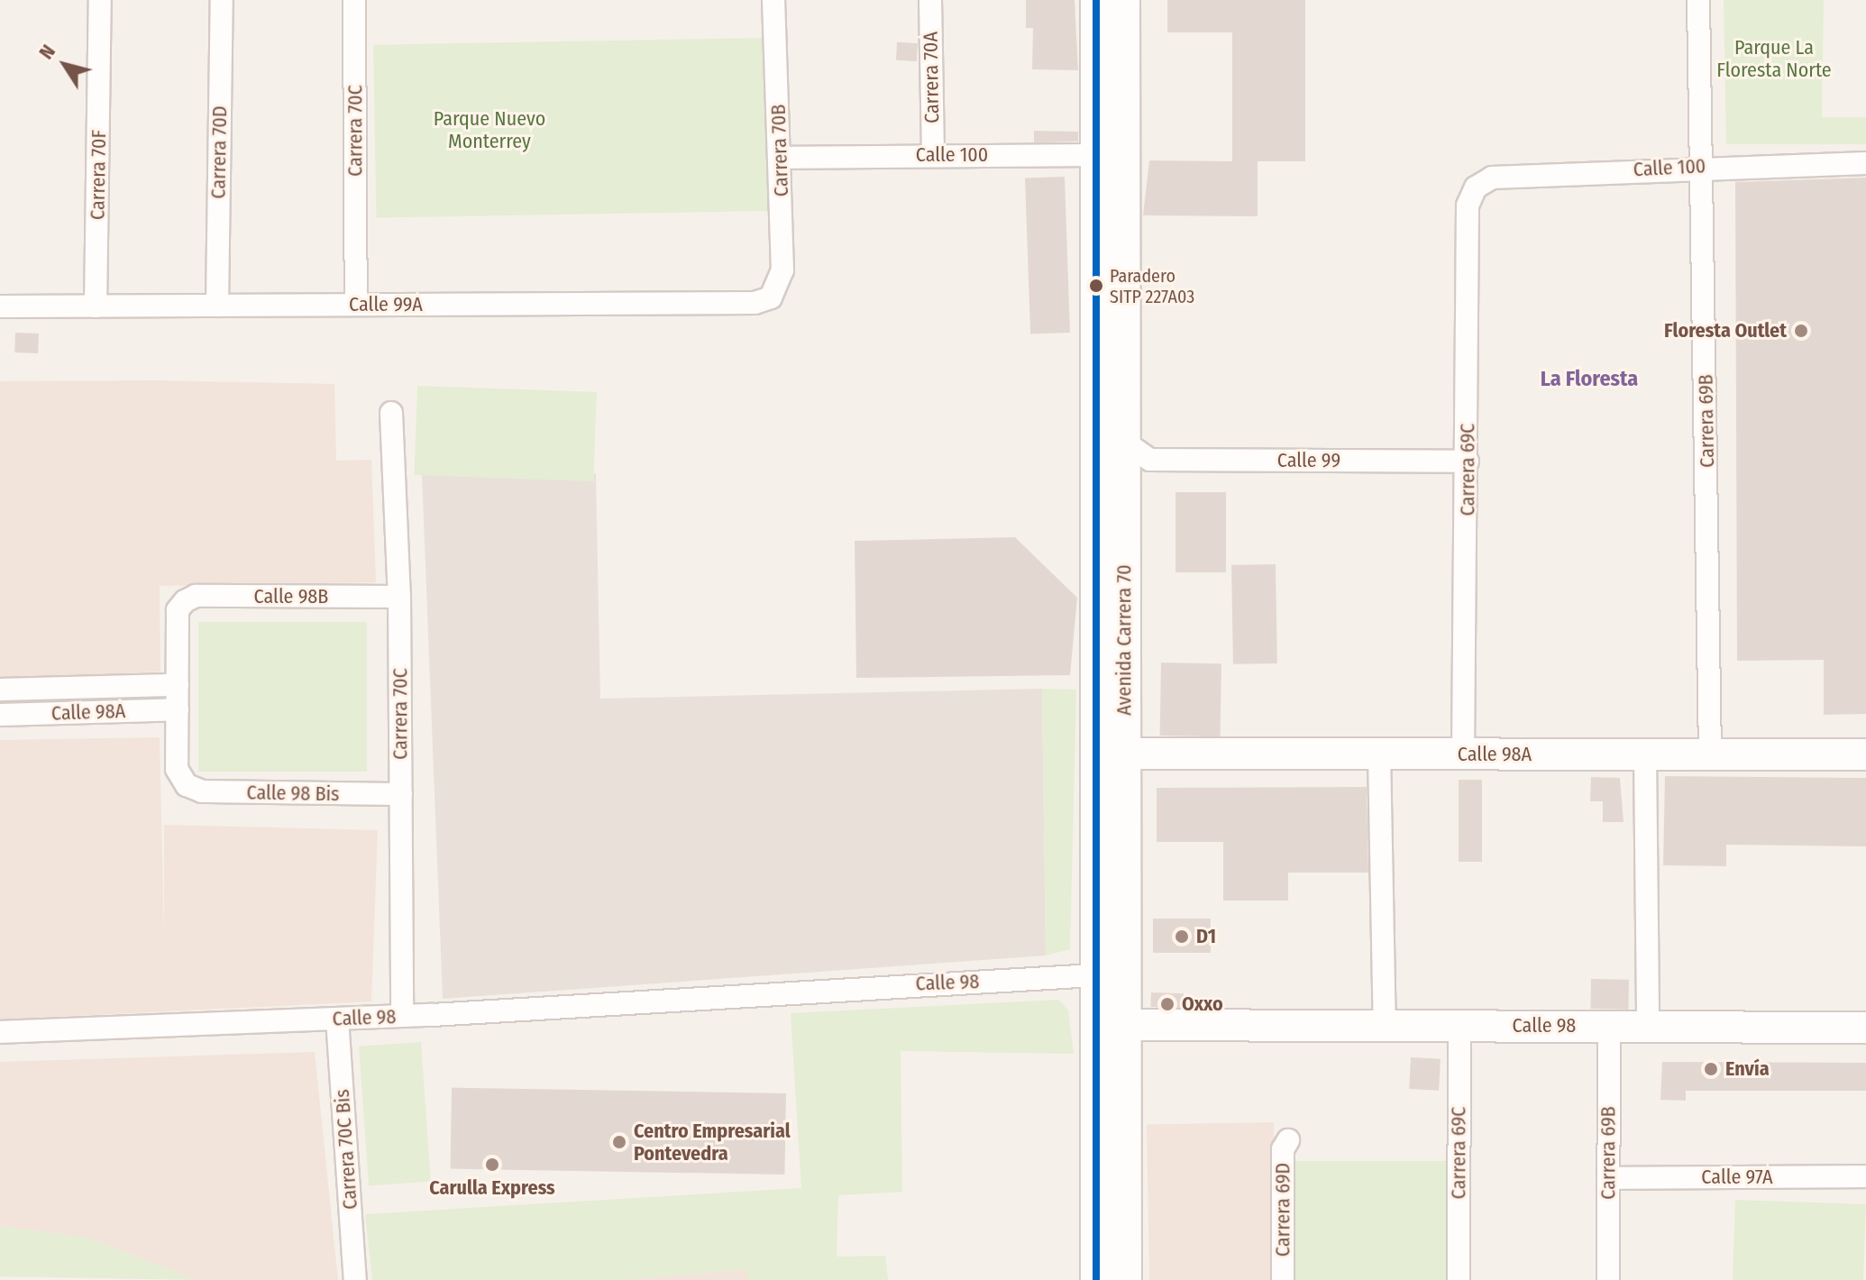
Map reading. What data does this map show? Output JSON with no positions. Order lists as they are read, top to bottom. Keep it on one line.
{"streets":{"street":["Carrera 70A","Carrera 70C","Carrera 70B","Carrera 70D","Calle 100","Carrera 70F","Calle 99A","Carrera 69B","Calle 99","Carrera 69C","Calle 98B","Avenida Carrera 70","Calle 98A","Calle 98 Bis","Calle 98","Carrera 70C Bis","Calle 97A","Carrera 69D"]},"crossings":[["Carrera 70A","Calle 100"],["Carrera 70C","Calle 99A"],["Carrera 70C","Calle 98B"],["Carrera 70C","Calle 98 Bis"],["Carrera 70C","Calle 98"],["Carrera 70B","Calle 100"],["Carrera 70B","Calle 99A"],["Carrera 70D","Calle 99A"],["Calle 100","Carrera 69B"],["Calle 100","Carrera 69C"],["Calle 100","Avenida Carrera 70"],["Carrera 70F","Calle 99A"],["Carrera 69B","Calle 98A"],["Carrera 69B","Calle 98"],["Carrera 69B","Calle 97A"],["Calle 99","Carrera 69C"],["Carrera 69C","Calle 98A"],["Carrera 69C","Calle 98"],["Calle 98B","Calle 98A"],["Avenida Carrera 70","Calle 98A"],["Avenida Carrera 70","Calle 98"],["Calle 98A","Calle 98 Bis"],["Calle 98","Carrera 70C Bis"]],"districts":["La Floresta"],"parks":["Parque La Floresta Norte","Parque Nuevo Monterrey"],"places":["Paradero SITP 227A03","Floresta Outlet","D1","Oxxo","Envía","Centro Empresarial Pontevedra","Carulla Express"],"north":"top left"}
